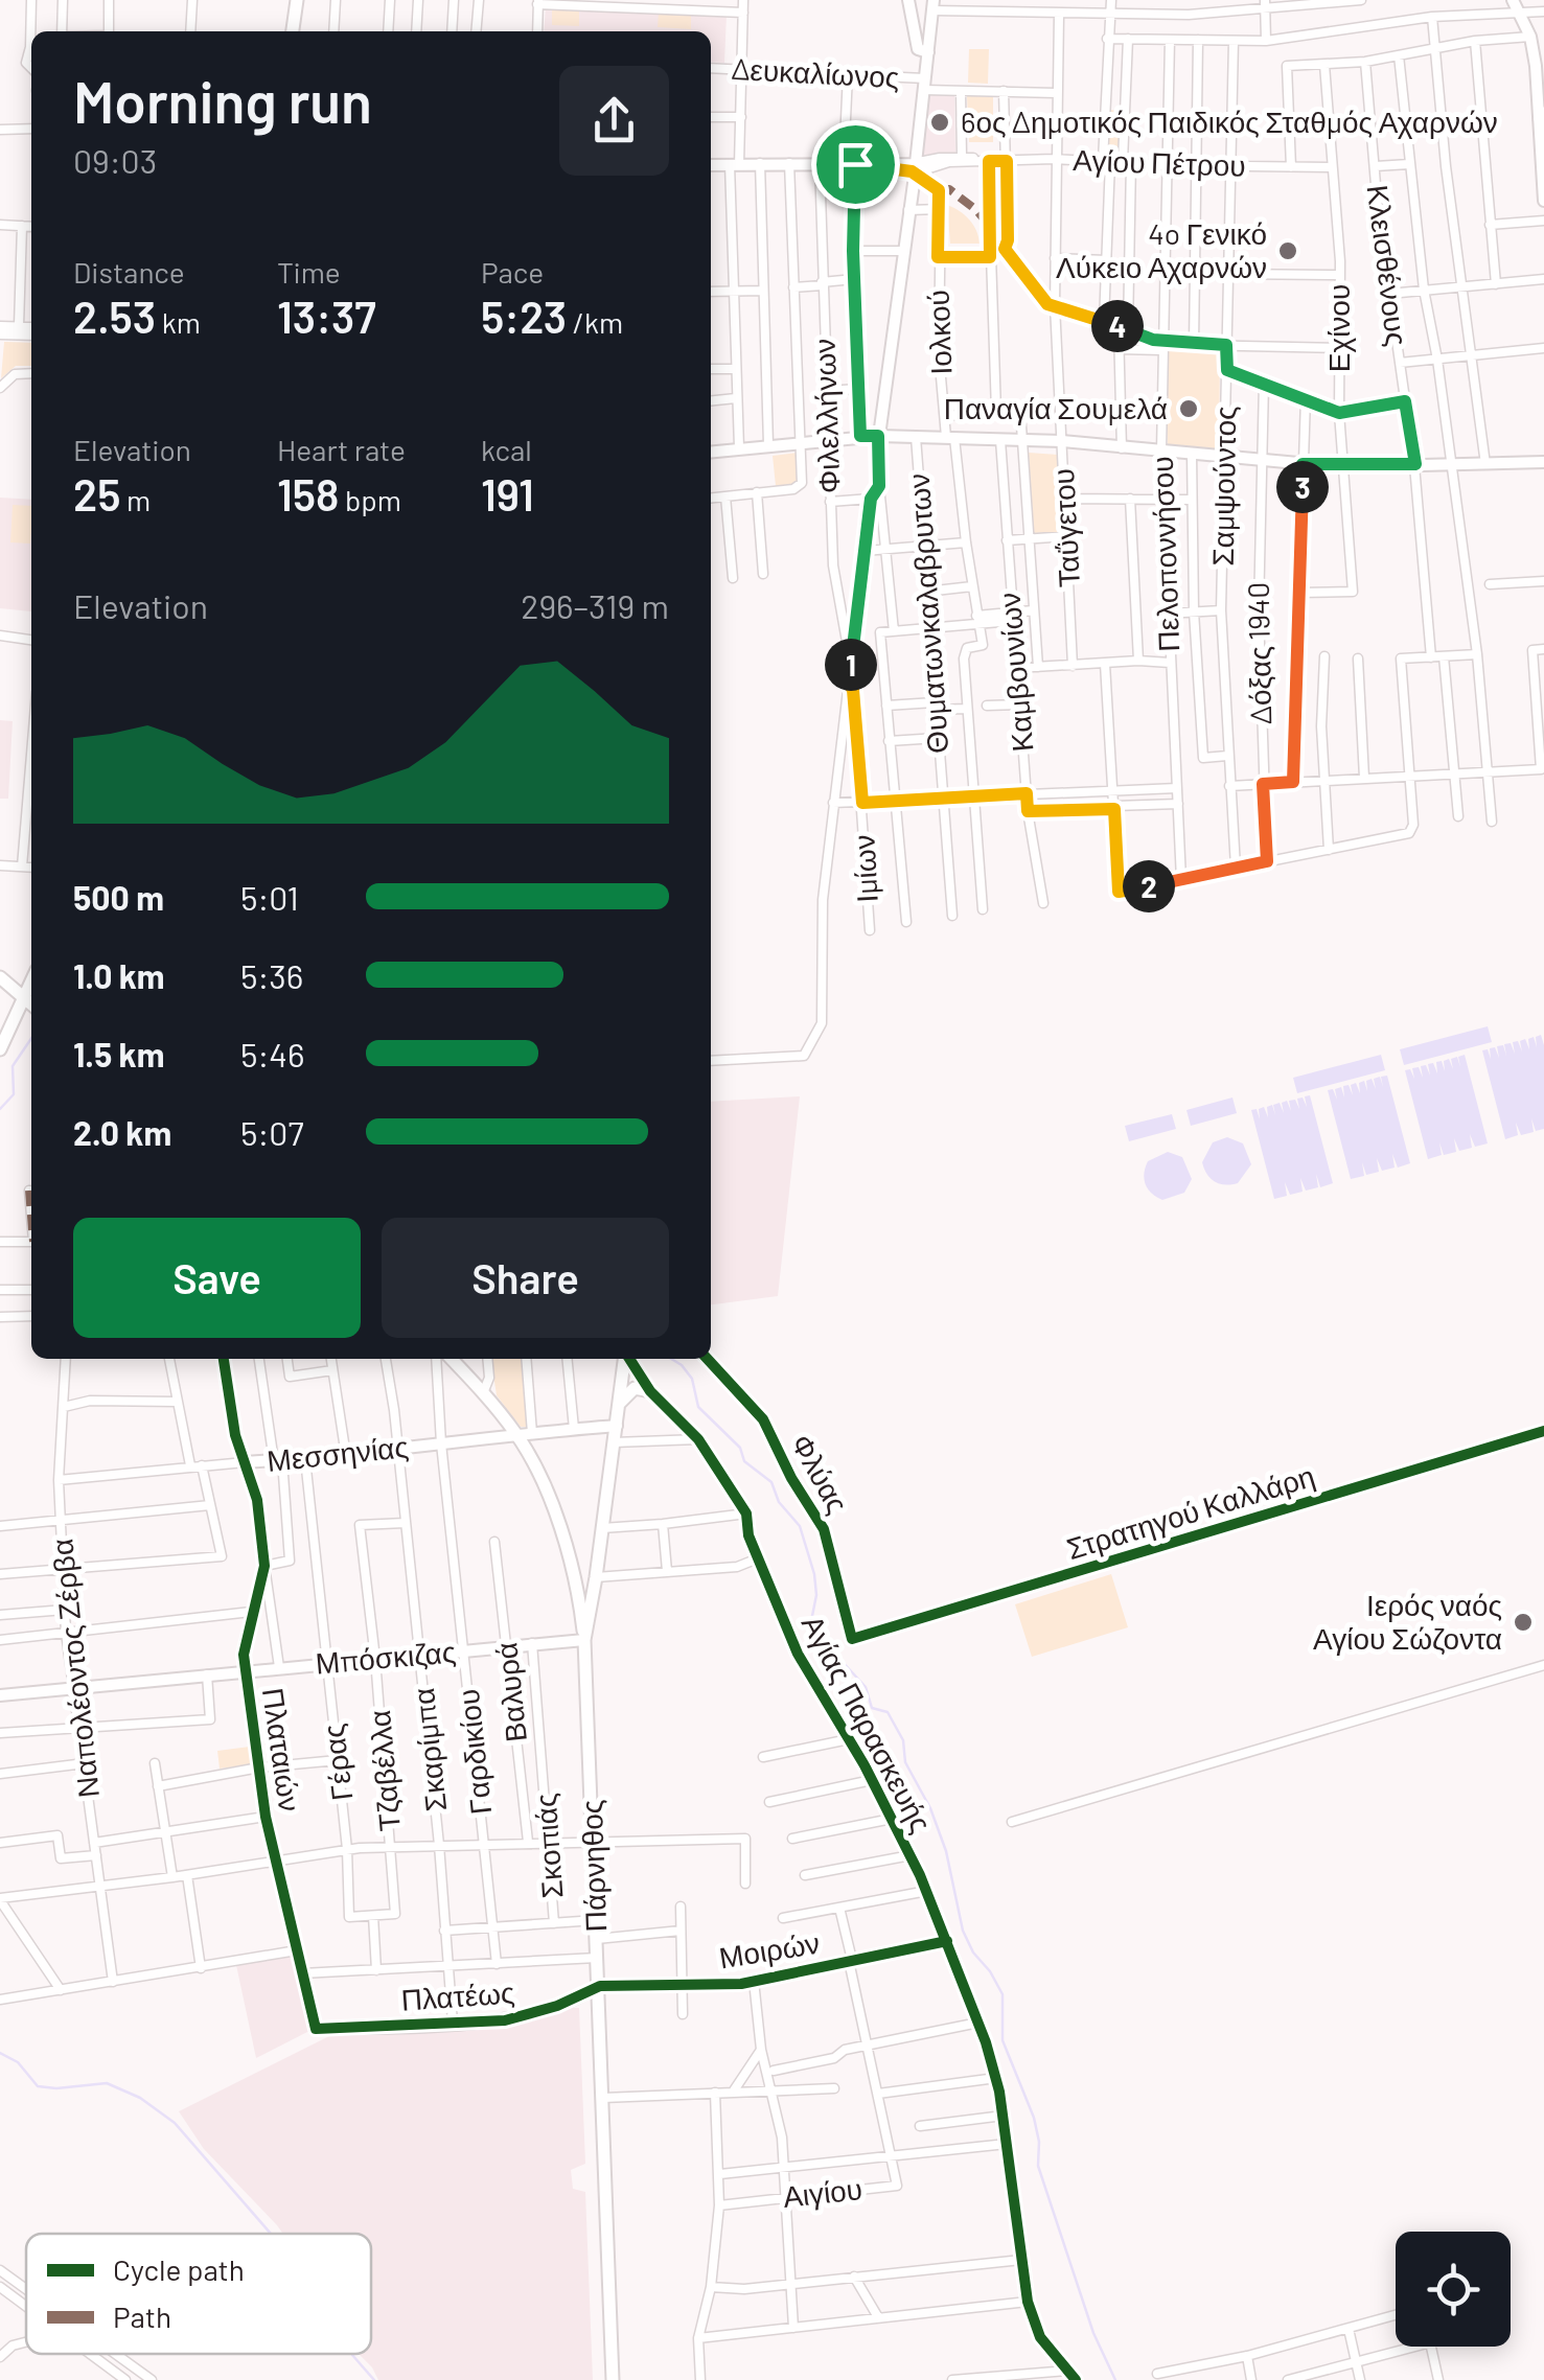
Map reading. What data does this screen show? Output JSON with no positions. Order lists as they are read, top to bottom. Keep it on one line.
{"streets":{"main road":["Πάρνηθος"],"street":["Δευκαλίωνος","Αγίου Πέτρου","Κλεισθένους","Εχίνου","Ιολκού","Φιλελλήνων","Σαμψούντος","Ταΰγετου","Πελοποννήσου","Θυματωνκαλαβρυτων","Δόξας 1940","Καμβουνίων","Ιμίων","Μεσσηνίας","Φλύας","Στρατηγού Καλλάρη","Μπόσκιζας","Ναπολέοντος Ζέρβα","Βαλυρά","Αγίας Παρασκευής","Πλαταιών","Σκαρίμπα","Γαρδικίου","Γέρας","Τζαβέλλα","Σκοπιάς","Μοιρών","Πλατέως","Αιγίου"]},"crossings":[["Δευκαλίωνος","Ταΰγετου"],["Αγίου Πέτρου","Εχίνου"],["Αγίου Πέτρου","Φιλελλήνων"],["Αγίου Πέτρου","Σαμψούντος"],["Αγίου Πέτρου","Ταΰγετου"],["Αγίου Πέτρου","Πελοποννήσου"],["Μεσσηνίας","Ναπολέοντος Ζέρβα"],["Μεσσηνίας","Πλαταιών"],["Μεσσηνίας","Σκαρίμπα"],["Μεσσηνίας","Γαρδικίου"],["Μεσσηνίας","Γέρας"],["Μεσσηνίας","Πάρνηθος"],["Φλύας","Στρατηγού Καλλάρη"],["Μπόσκιζας","Ναπολέοντος Ζέρβα"],["Μπόσκιζας","Βαλυρά"],["Μπόσκιζας","Πλαταιών"],["Μπόσκιζας","Σκαρίμπα"],["Μπόσκιζας","Γαρδικίου"],["Μπόσκιζας","Γέρας"],["Μπόσκιζας","Τζαβέλλα"],["Μπόσκιζας","Σκοπιάς"],["Μπόσκιζας","Πάρνηθος"],["Αγίας Παρασκευής","Μοιρών"],["Αγίας Παρασκευής","Αιγίου"],["Πλαταιών","Πλατέως"],["Σκαρίμπα","Τζαβέλλα"],["Σκαρίμπα","Πλατέως"],["Γέρας","Τζαβέλλα"],["Πάρνηθος","Μοιρών"],["Πάρνηθος","Πλατέως"],["Μοιρών","Πλατέως"]],"places":["6ος Δημοτικός Παιδικός Σταθμός Αχαρνών","4o Γενικό Λύκειο Αχαρνών","Παναγία Σουμελά","Ιερός ναός Αγίου Σώζοντα"],"legend":["Cycle path","Path"],"page":{"heading":["Morning run","09:03"],"stats":[["Distance","2.53 km"],["Time","13:37"],["Pace","5:23 /km"],["Elevation","25 m"],["Heart rate","158 bpm"],["kcal","191"]],"pins":["4","3","1","2"],"chart":["Elevation","296–319 m"],"list":[{"name":"500 m","note":"5:01"},{"name":"1.0 km","note":"5:36"},{"name":"1.5 km","note":"5:46"},{"name":"2.0 km","note":"5:07"}],"buttons":["Save","Share"]}}
